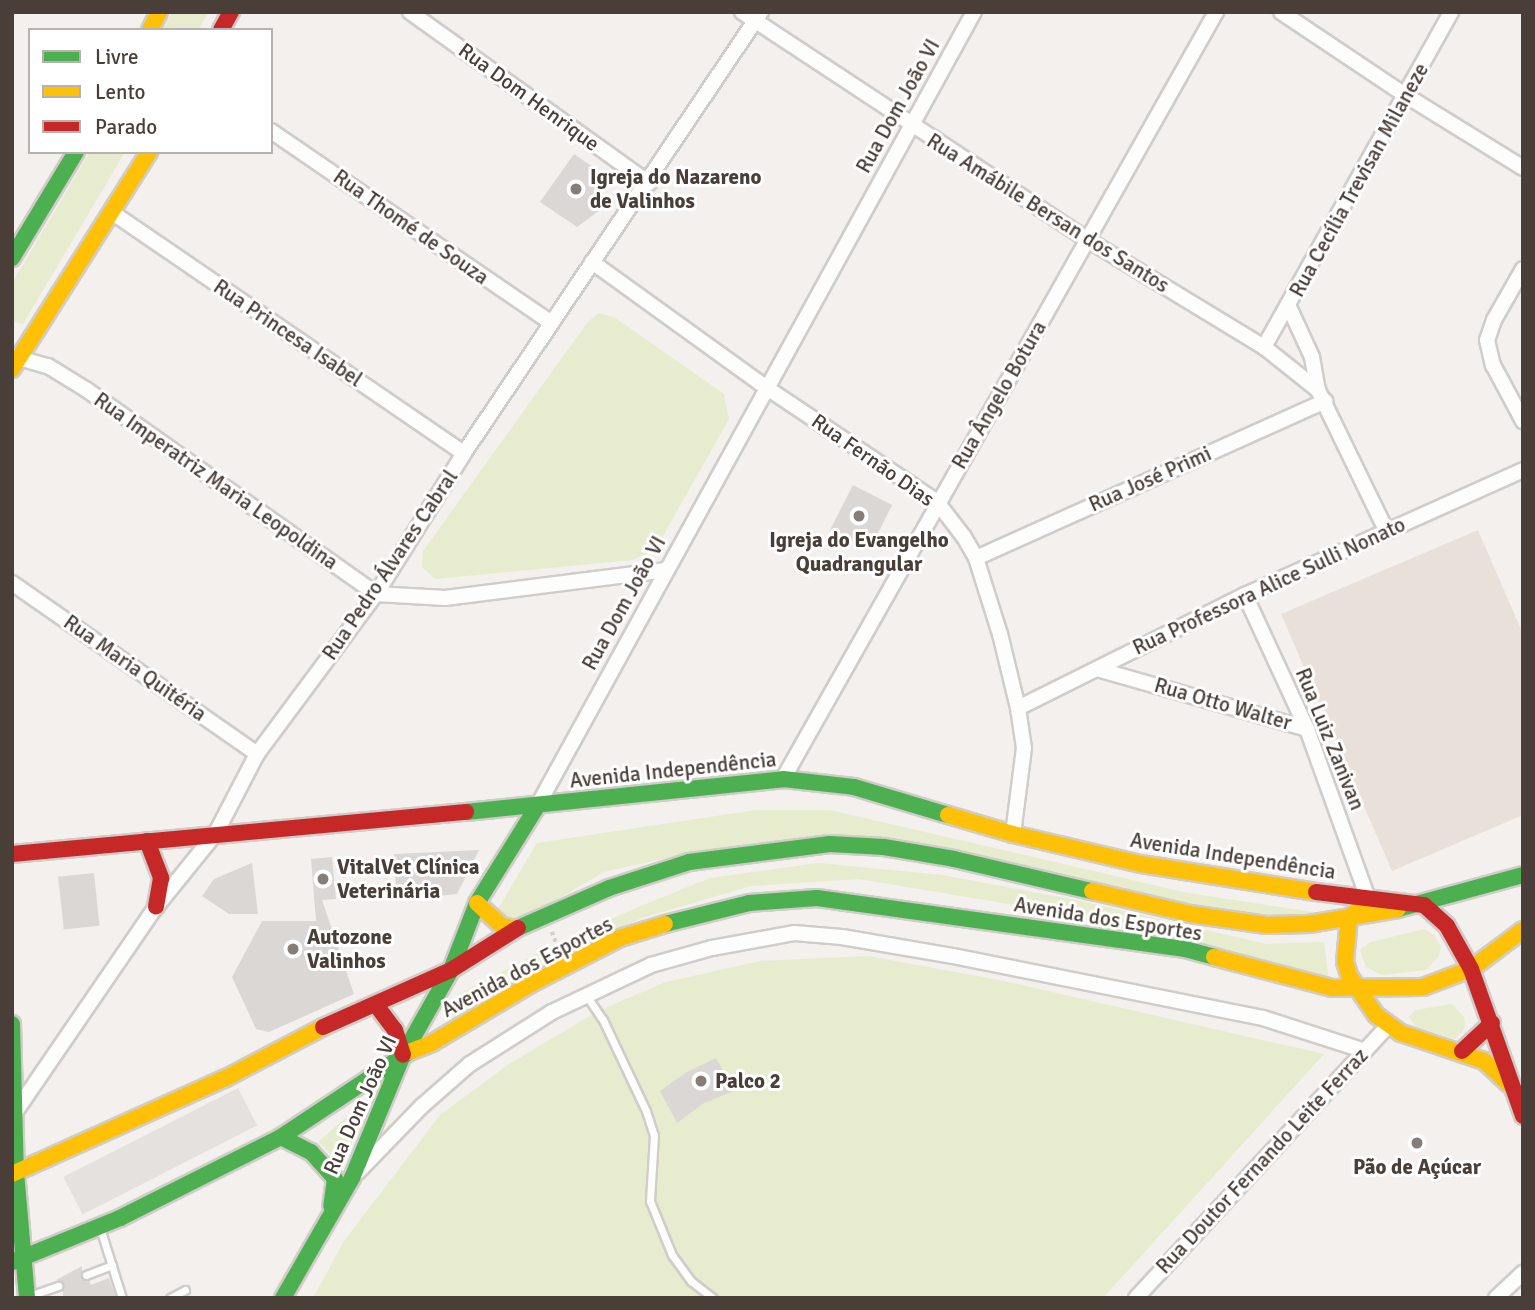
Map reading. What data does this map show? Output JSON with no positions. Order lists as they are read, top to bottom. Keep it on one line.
{"streets":{"main road":["Rua Dom João VI","Avenida Independência","Avenida dos Esportes"],"street":["Rua Dom Henrique","Rua Cecília Trevisan Milaneze","Rua Amábile Bersan dos Santos","Rua Thomé de Souza","Rua Princesa Isabel","Rua Ângelo Botura","Rua Fernão Dias","Rua José Primi","Rua Imperatriz Maria Leopoldina","Rua Pedro Álvares Cabral","Rua Professora Alice Sulli Nonato","Rua Maria Quitéria","Rua Otto Walter","Rua Luiz Zanivan","Rua Doutor Fernando Leite Ferraz"]},"crossings":[["Rua Dom Henrique","Rua Pedro Álvares Cabral"],["Rua Dom João VI","Rua Amábile Bersan dos Santos"],["Rua Dom João VI","Rua Fernão Dias"],["Rua Dom João VI","Avenida Independência"],["Rua Dom João VI","Avenida dos Esportes"],["Rua Cecília Trevisan Milaneze","Rua Amábile Bersan dos Santos"],["Rua Amábile Bersan dos Santos","Rua Ângelo Botura"],["Rua Amábile Bersan dos Santos","Rua José Primi"],["Rua Amábile Bersan dos Santos","Rua Pedro Álvares Cabral"],["Rua Thomé de Souza","Rua Pedro Álvares Cabral"],["Rua Princesa Isabel","Rua Pedro Álvares Cabral"],["Rua Ângelo Botura","Rua Fernão Dias"],["Rua Ângelo Botura","Avenida Independência"],["Rua Fernão Dias","Rua José Primi"],["Rua Fernão Dias","Rua Pedro Álvares Cabral"],["Rua Fernão Dias","Rua Professora Alice Sulli Nonato"],["Rua Fernão Dias","Avenida Independência"],["Rua Imperatriz Maria Leopoldina","Rua Pedro Álvares Cabral"],["Rua Pedro Álvares Cabral","Rua Maria Quitéria"],["Rua Pedro Álvares Cabral","Avenida Independência"],["Rua Professora Alice Sulli Nonato","Rua Otto Walter"],["Rua Professora Alice Sulli Nonato","Rua Luiz Zanivan"],["Rua Otto Walter","Rua Luiz Zanivan"],["Rua Luiz Zanivan","Avenida Independência"]],"places":["Igreja do Nazareno de Valinhos","Igreja do Evangelho Quadrangular","VitalVet Clínica Veterinária","Autozone Valinhos","Palco 2","Pão de Açúcar"],"legend":["Livre","Lento","Parado"]}
